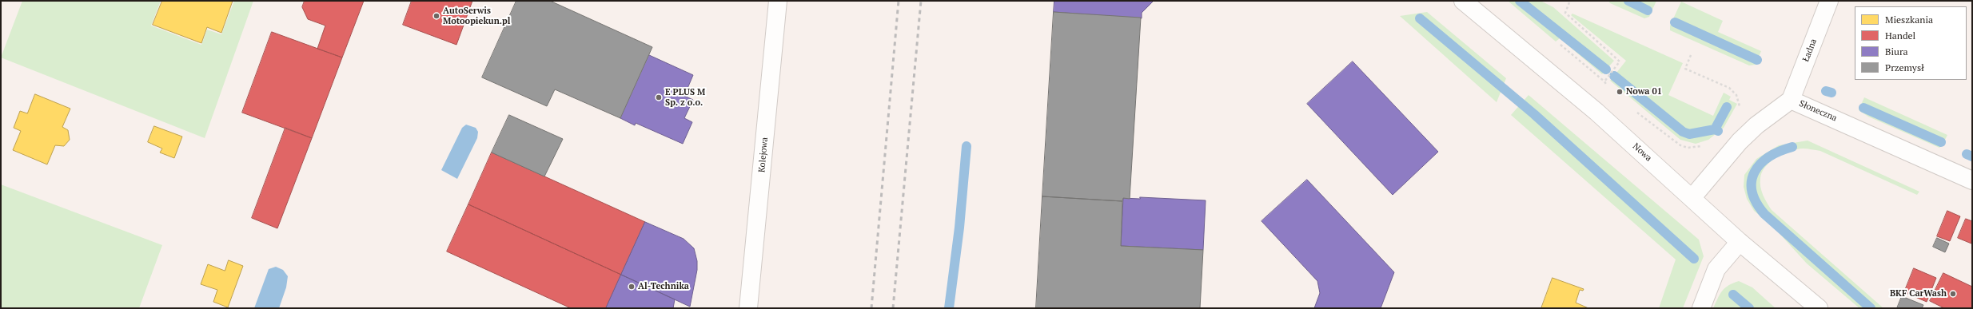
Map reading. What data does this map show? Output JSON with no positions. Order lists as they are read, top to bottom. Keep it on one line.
{"streets":{"street":["Ładna","Słoneczna","Nowa","Kolejowa"]},"crossings":[["Ładna","Słoneczna"],["Słoneczna","Nowa"]],"places":["AutoSerwis Motoopiekun.pl","Nowa 01","E PLUS M Sp. z o.o.","Al-Technika","BKF CarWash"],"legend":["Mieszkania","Handel","Biura","Przemysł"]}
